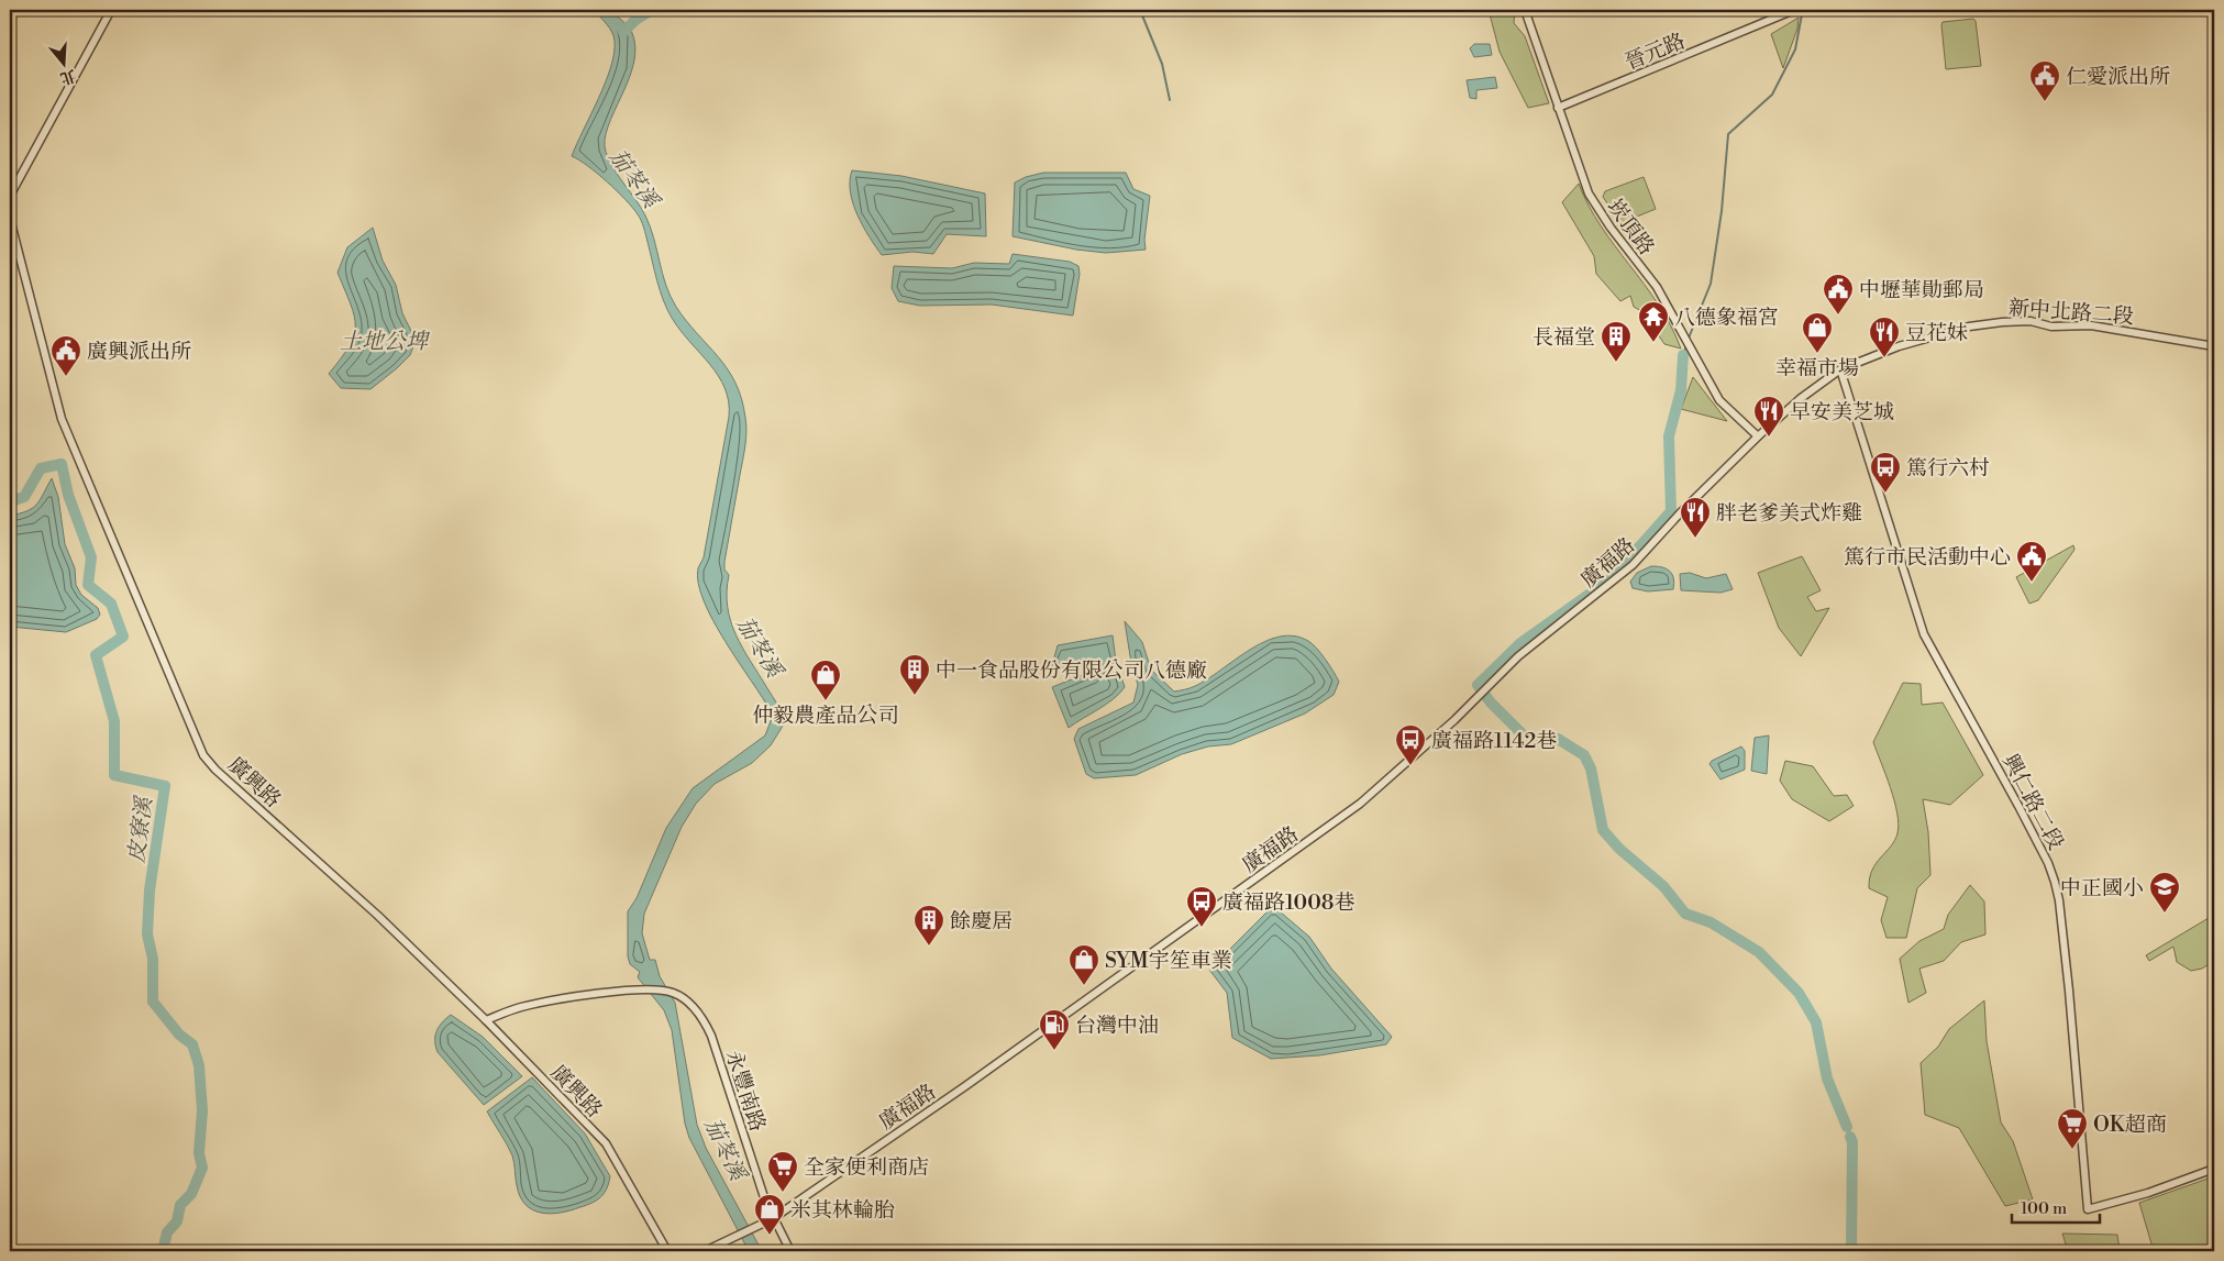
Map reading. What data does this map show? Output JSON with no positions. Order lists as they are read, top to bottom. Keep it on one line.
{"streets":{"street":["晉元路","崁頂路","新中北路二段","廣福路","廣興路","興仁路二段","永豐南路"]},"crossings":[["晉元路","崁頂路"],["崁頂路","新中北路二段"],["崁頂路","廣福路"],["新中北路二段","廣福路"],["新中北路二段","興仁路二段"],["廣福路","永豐南路"],["廣興路","永豐南路"]],"water":["茄苳溪","土地公埤","皮寮溪"],"places":{"public building":["仁愛派出所","中壢華勛郵局","廣興派出所","篤行市民活動中心"],"temple":["八德象福宮"],"shop":["幸福市場","仲毅農產品公司","SYM宇笙車業","米其林輪胎"],"restaurant":["豆花妹","早安美芝城","胖老爹美式炸雞"],"building":["長福堂","中一食品股份有限公司八德廠","餘慶居"],"bus stop":["篤行六村","廣福路1142巷","廣福路1008巷"],"school or university":["中正國小"],"fuel station":["台灣中油"],"supermarket":["OK超商","全家便利商店"]},"scale_bar":"100 m","north":"bottom"}
